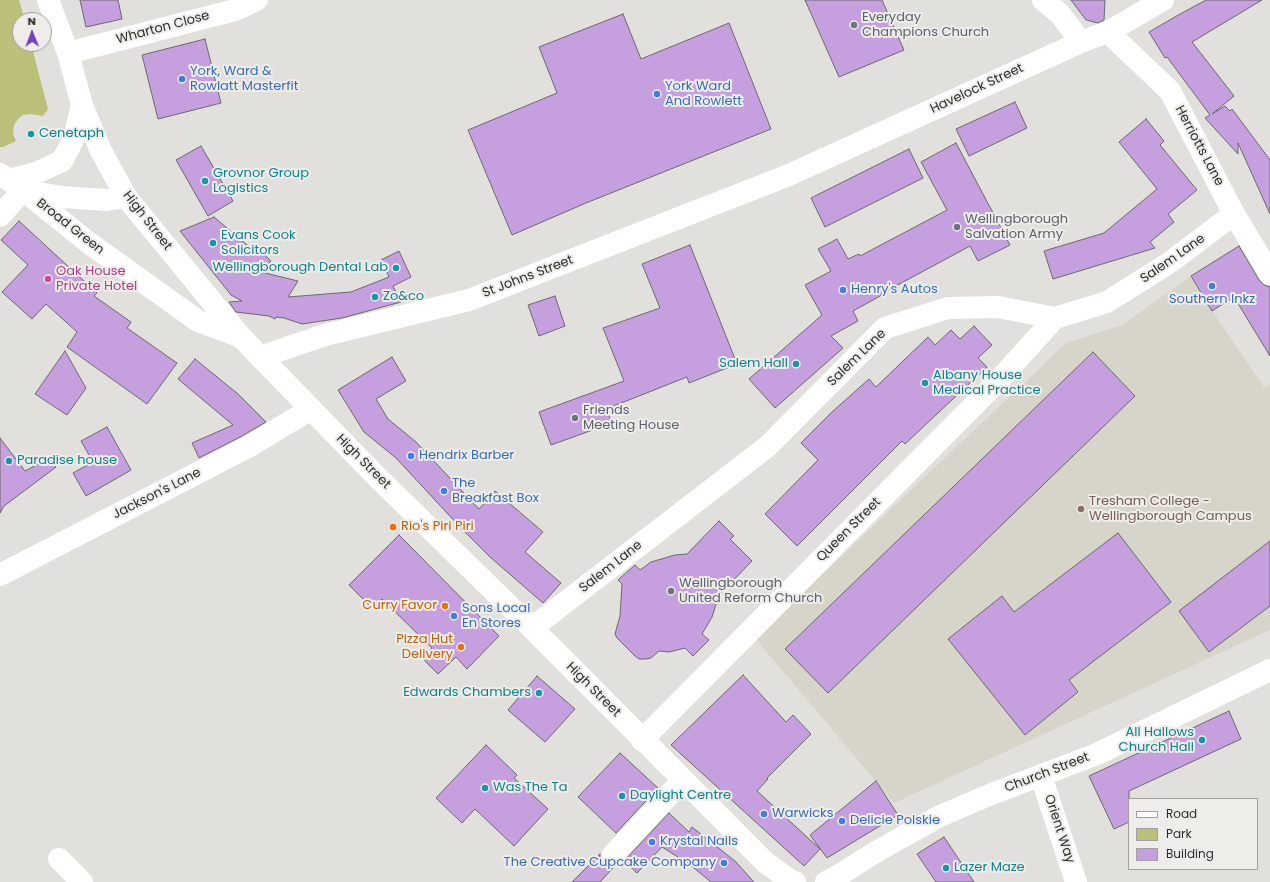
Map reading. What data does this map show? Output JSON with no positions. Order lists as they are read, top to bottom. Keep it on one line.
{"streets":{"street":["Wharton Close","Havelock Street","Herriotts Lane","High Street","Broad Green","Salem Lane","St Johns Street","Jackson's Lane","Queen Street","Church Street","Orient Way"]},"crossings":[["Wharton Close","High Street"],["Havelock Street","Herriotts Lane"],["Havelock Street","St Johns Street"],["Herriotts Lane","Salem Lane"],["High Street","Broad Green"],["High Street","Salem Lane"],["High Street","St Johns Street"],["High Street","Jackson's Lane"],["High Street","Queen Street"],["Salem Lane","Queen Street"],["Church Street","Orient Way"]],"places":["Everyday Champions Church","York, Ward & Rowlatt Masterfit","York Ward And Rowlett","Cenetaph","Grovnor Group Logistics","Wellingborough Salvation Army","Evans Cook Solicitors","Wellingborough Dental Lab","Oak House Private Hotel","Southern Inkz","Henry's Autos","Zo&co","Salem Hall","Albany House Medical Practice","Friends Meeting House","Hendrix Barber","Paradise house","The Breakfast Box","Tresham College - Wellingborough Campus","Rio's Piri Piri","Wellingborough United Reform Church","Curry Favor","Sons Local En Stores","Pizza Hut Delivery","Edwards Chambers","All Hallows Church Hall","Was The Ta","Daylight Centre","Warwicks","Delicie Polskie","Krystal Nails","The Creative Cupcake Company","Lazer Maze"],"legend":["Road","Park","Building"],"north":"top"}
